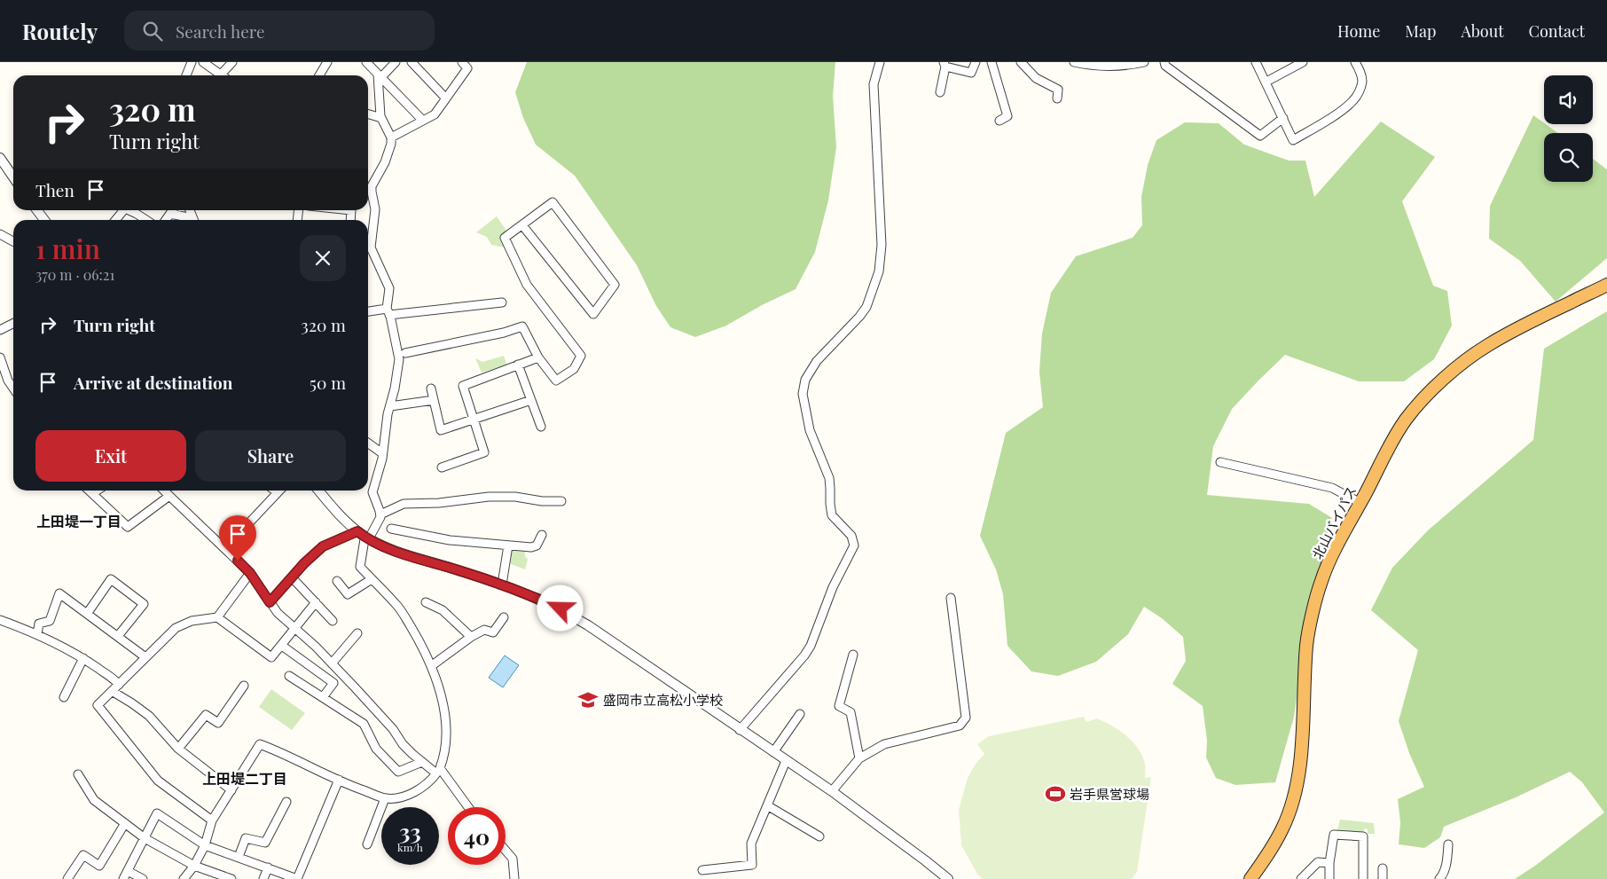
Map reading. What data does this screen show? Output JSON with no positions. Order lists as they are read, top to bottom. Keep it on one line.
{"streets":{"highway":["北山バイパス"]},"districts":["上田堤一丁目","上田堤二丁目"],"places":{"school or university":["盛岡市立高松小学校"],"sports":["岩手県営球場"]},"page":{"header":"Routely","search":"Search here","nav":["Home","Map","About","Contact"],"turn":["320 m","Turn right"],"then":"Then","heading":["1 min","370 m · 06:21"],"list":[{"name":"Turn right","value":"320 m"},{"name":"Arrive at destination","value":"50 m"}],"buttons":["Exit","Share"],"speed":"33 km/h","limit":"40"}}
